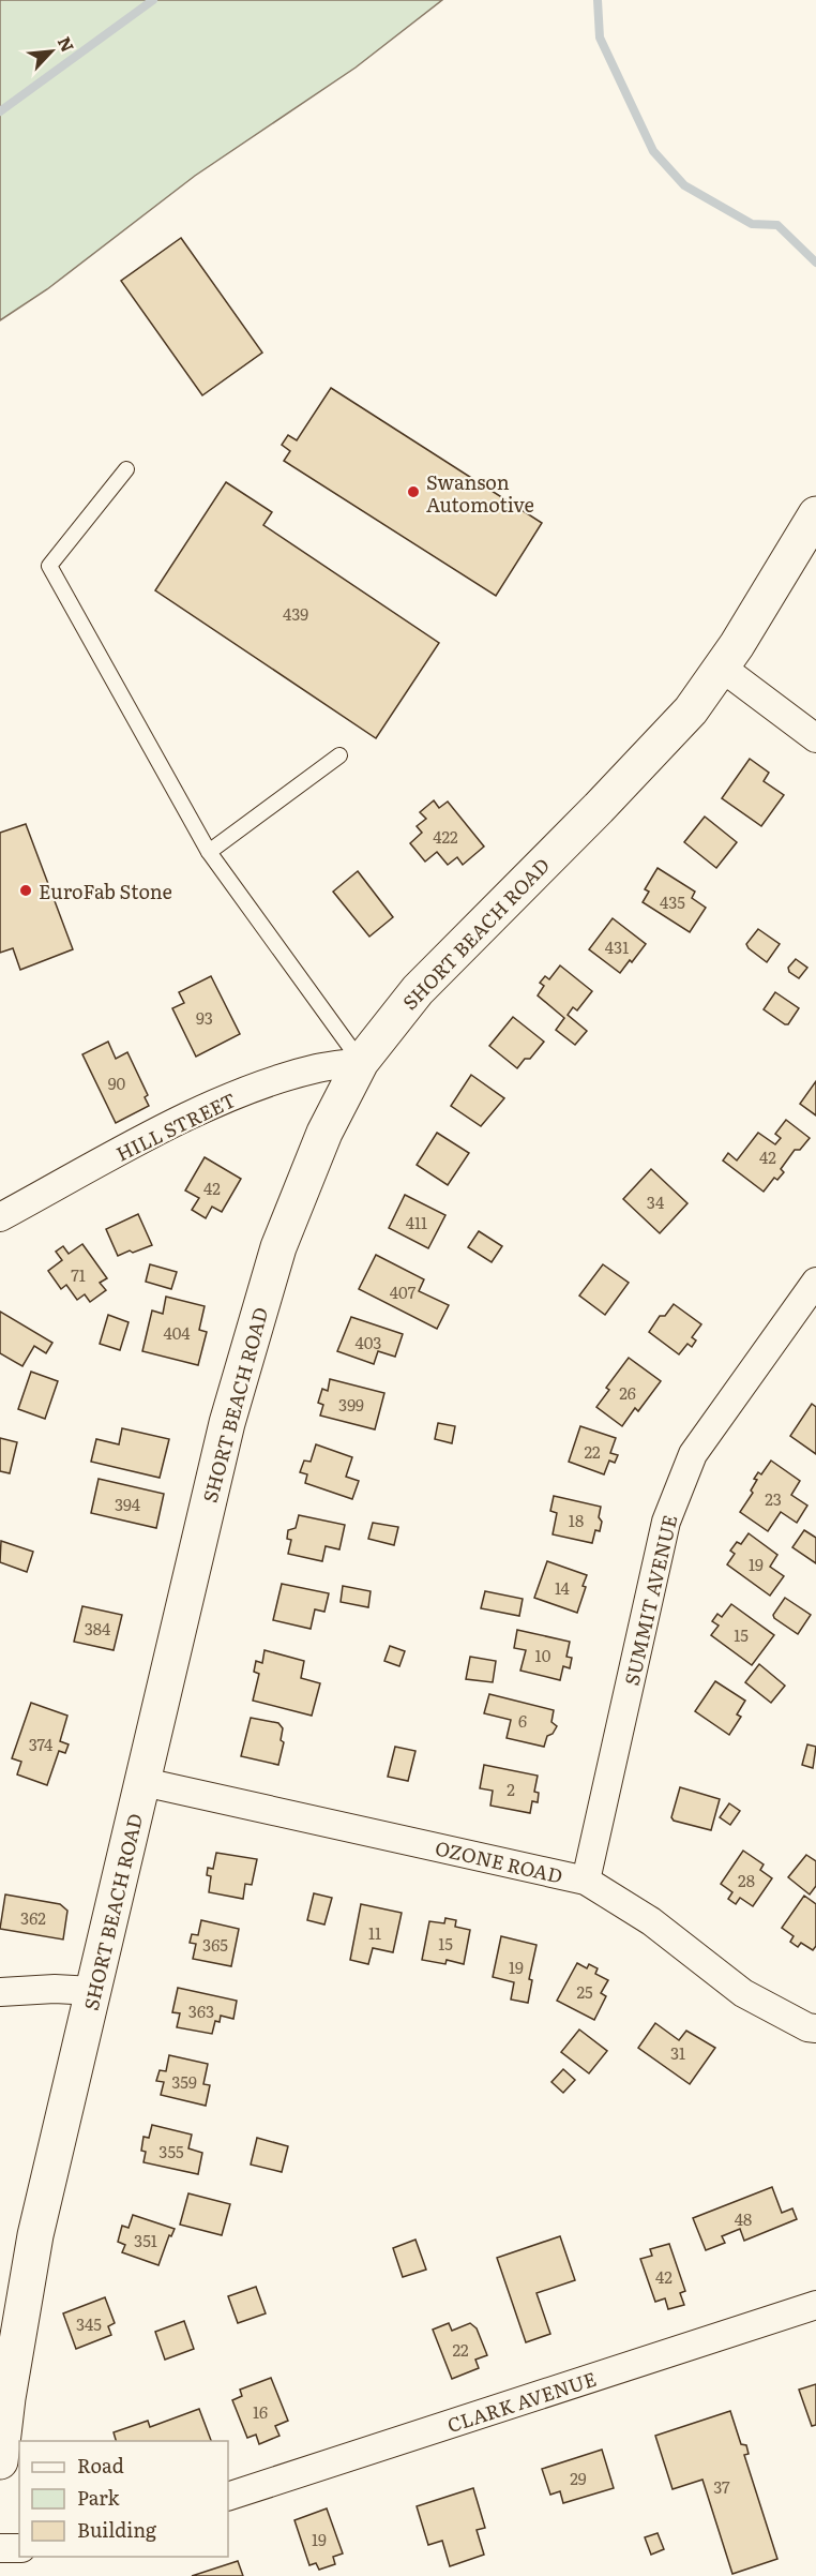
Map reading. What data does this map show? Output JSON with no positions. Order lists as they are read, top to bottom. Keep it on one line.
{"streets":{"main road":["SHORT BEACH ROAD"],"street":["HILL STREET","SUMMIT AVENUE","OZONE ROAD","CLARK AVENUE"]},"crossings":[["SHORT BEACH ROAD","HILL STREET"],["SHORT BEACH ROAD","OZONE ROAD"],["SUMMIT AVENUE","OZONE ROAD"]],"places":["Swanson Automotive","EuroFab Stone"],"house_numbers":["439","422","435","431","93","90","42","42","34","411","71","407","404","403","26","399","22","23","394","18","19","14","384","15","10","6","374","2","28","362","11","15","365","19","25","363","31","359","355","48","351","42","345","22","16","29","37","19"],"legend":["Road","Park","Building"],"north":"top right"}
